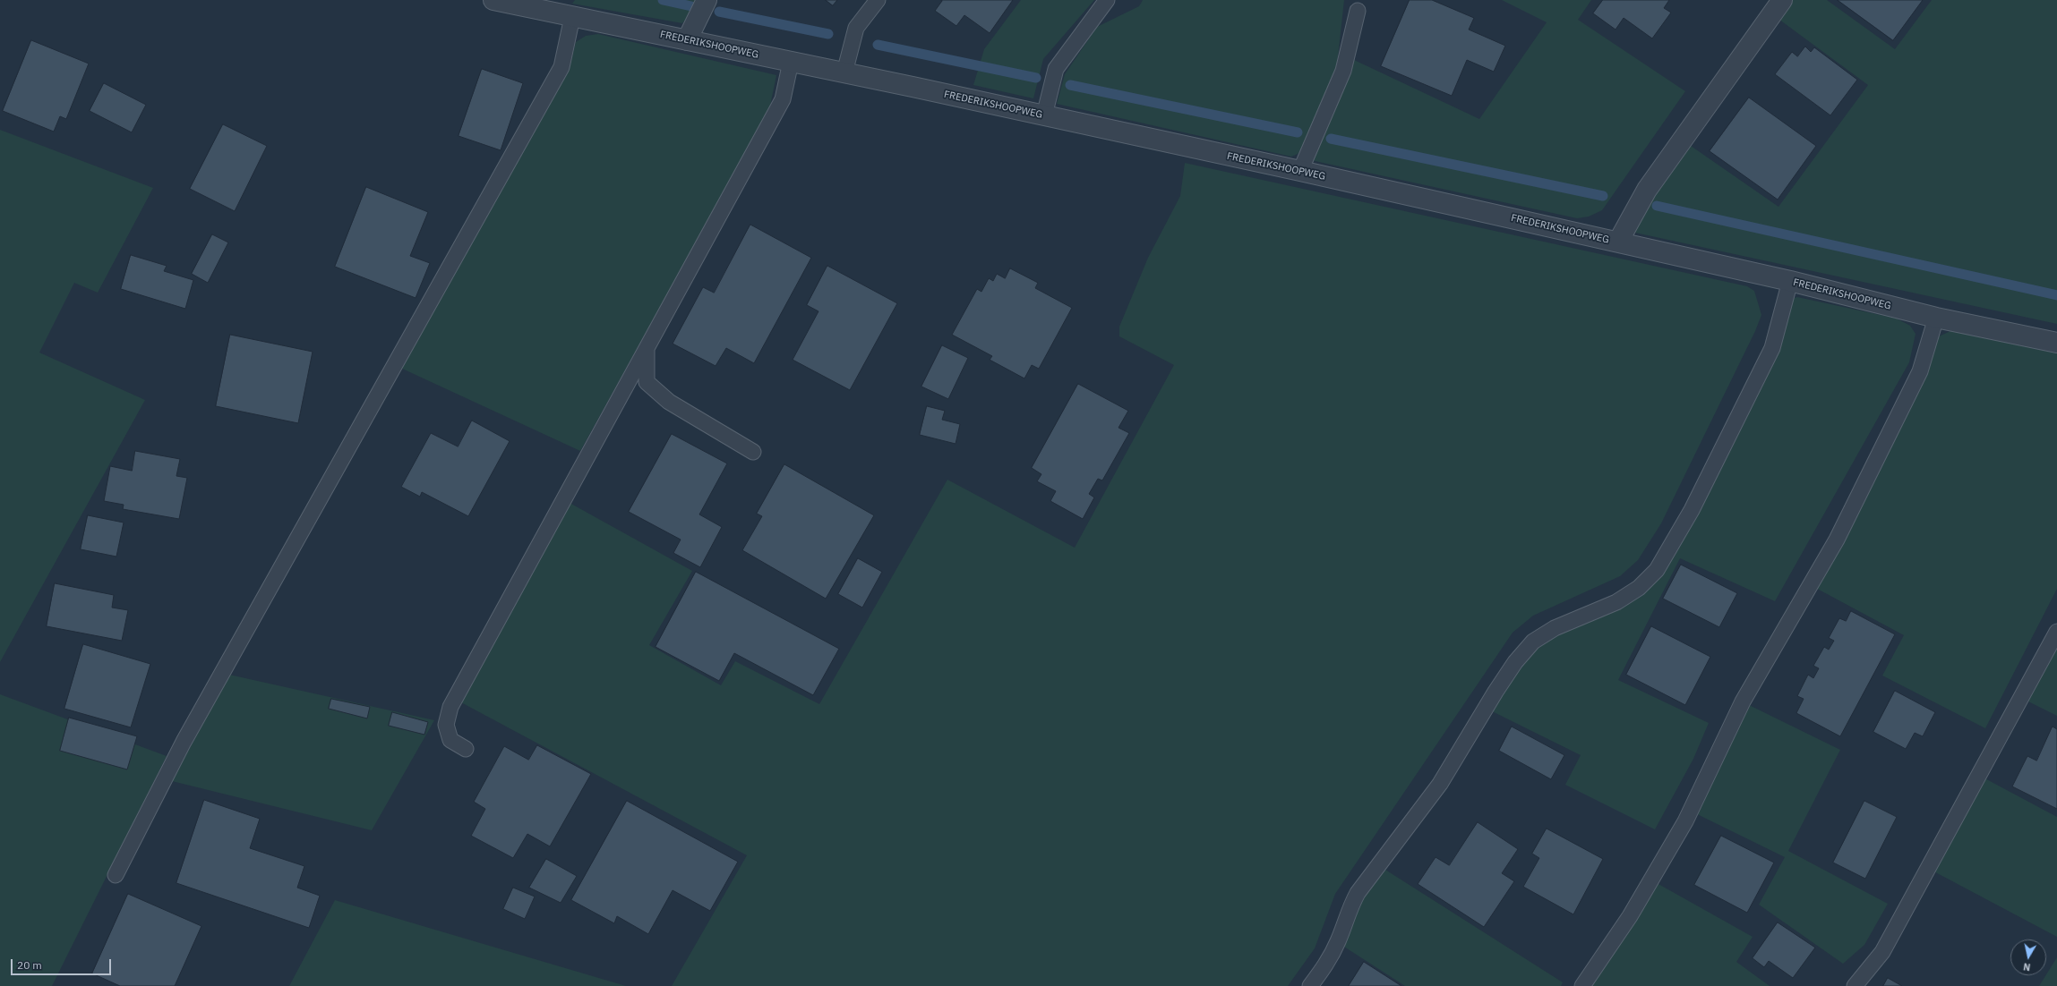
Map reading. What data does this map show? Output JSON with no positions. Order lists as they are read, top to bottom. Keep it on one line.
{"streets":{"street":["FREDERIKSHOOPWEG"]},"scale_bar":"20 m","north":"bottom"}
